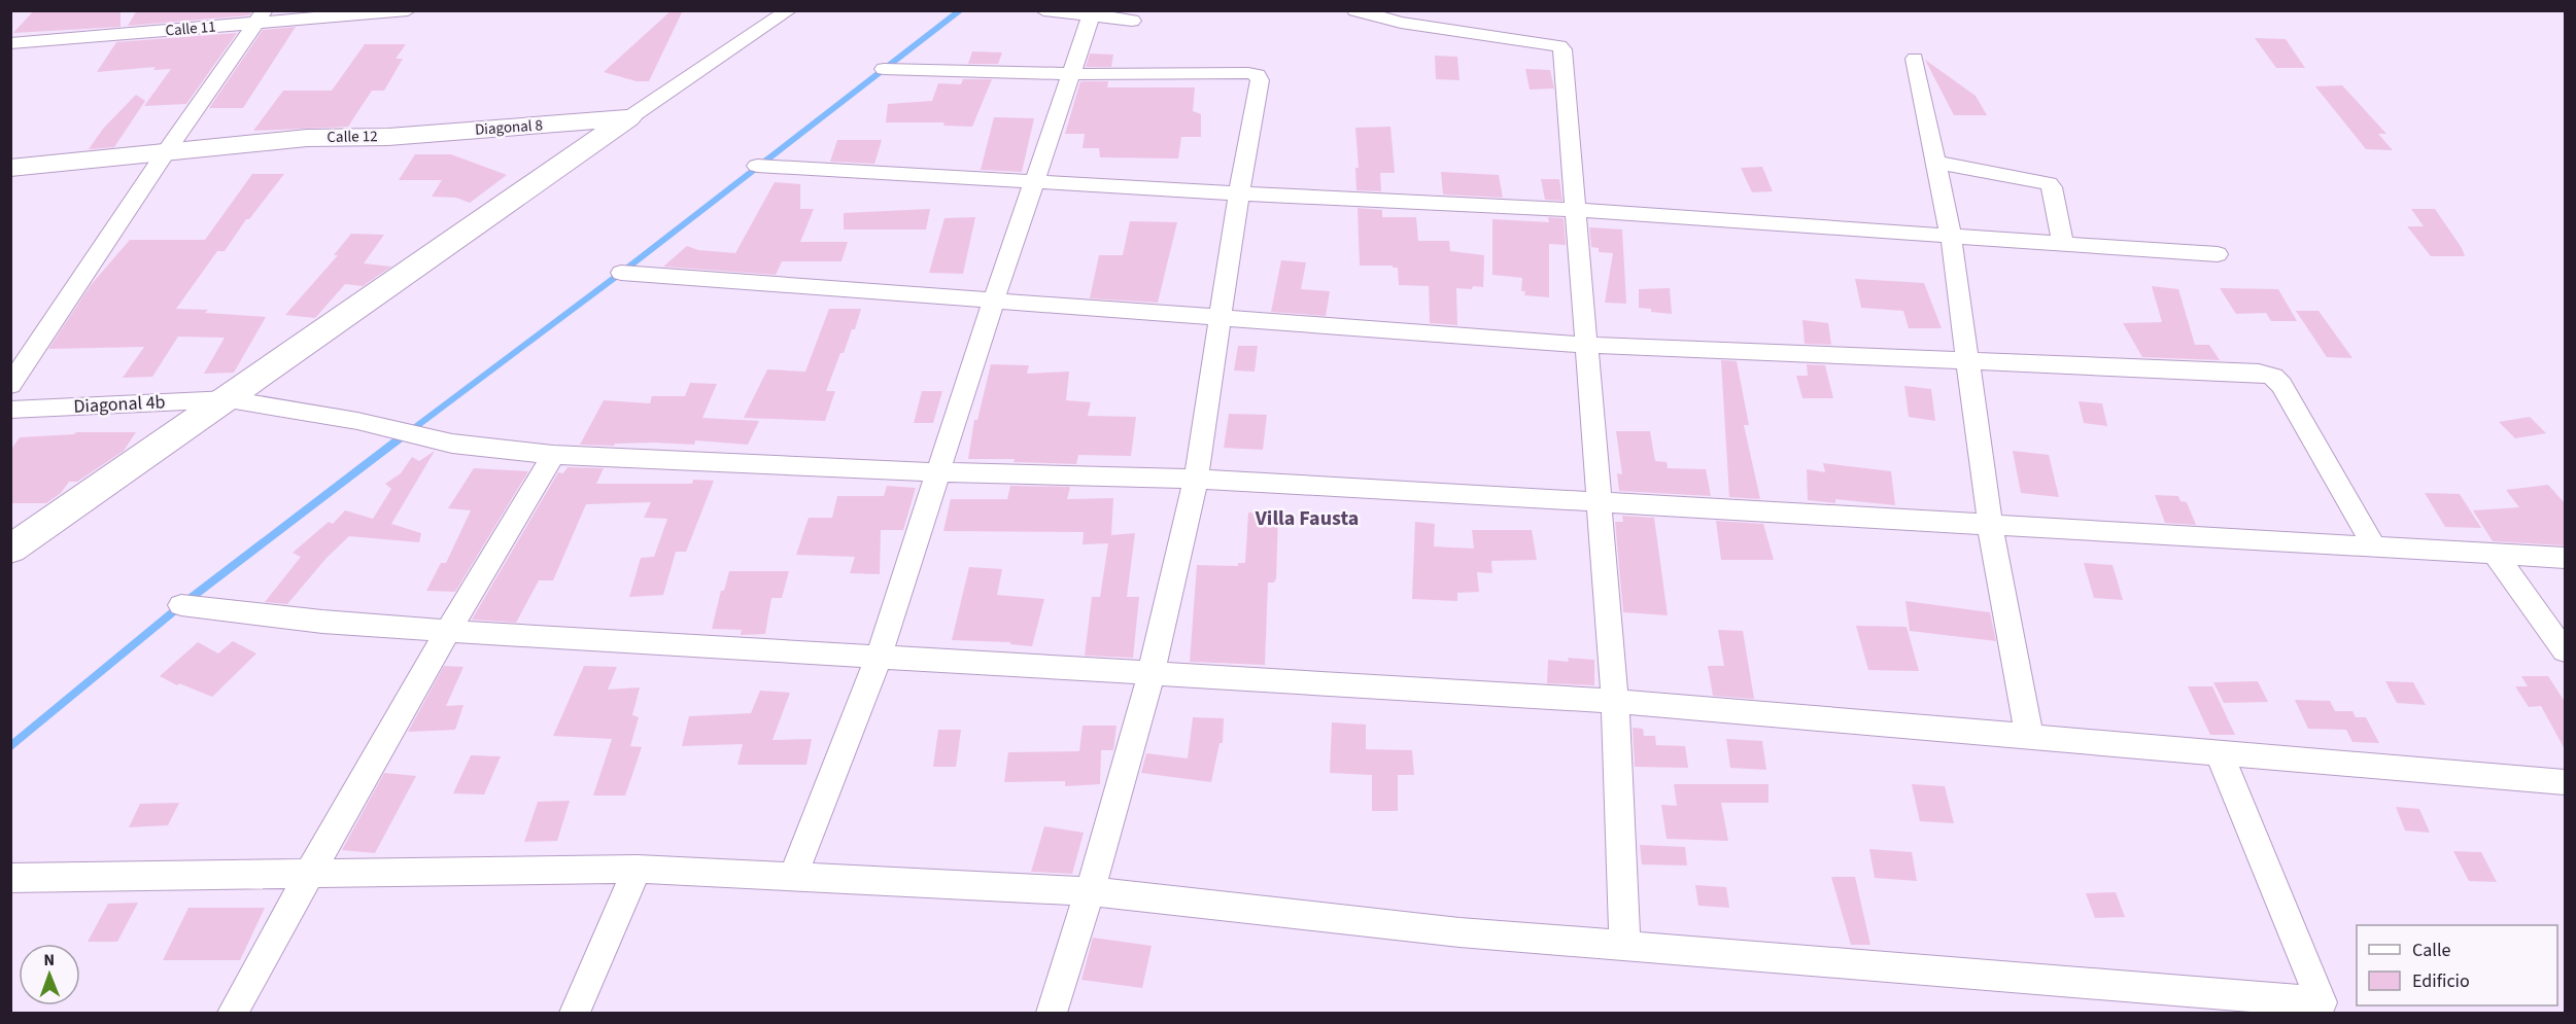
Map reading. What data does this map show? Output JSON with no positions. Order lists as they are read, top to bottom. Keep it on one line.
{"streets":{"street":["Calle 11","Diagonal 8","Calle 12","Diagonal 4b"]},"crossings":[["Diagonal 8","Calle 12"]],"districts":["Villa Fausta"],"legend":["Calle","Edificio"],"north":"top"}
